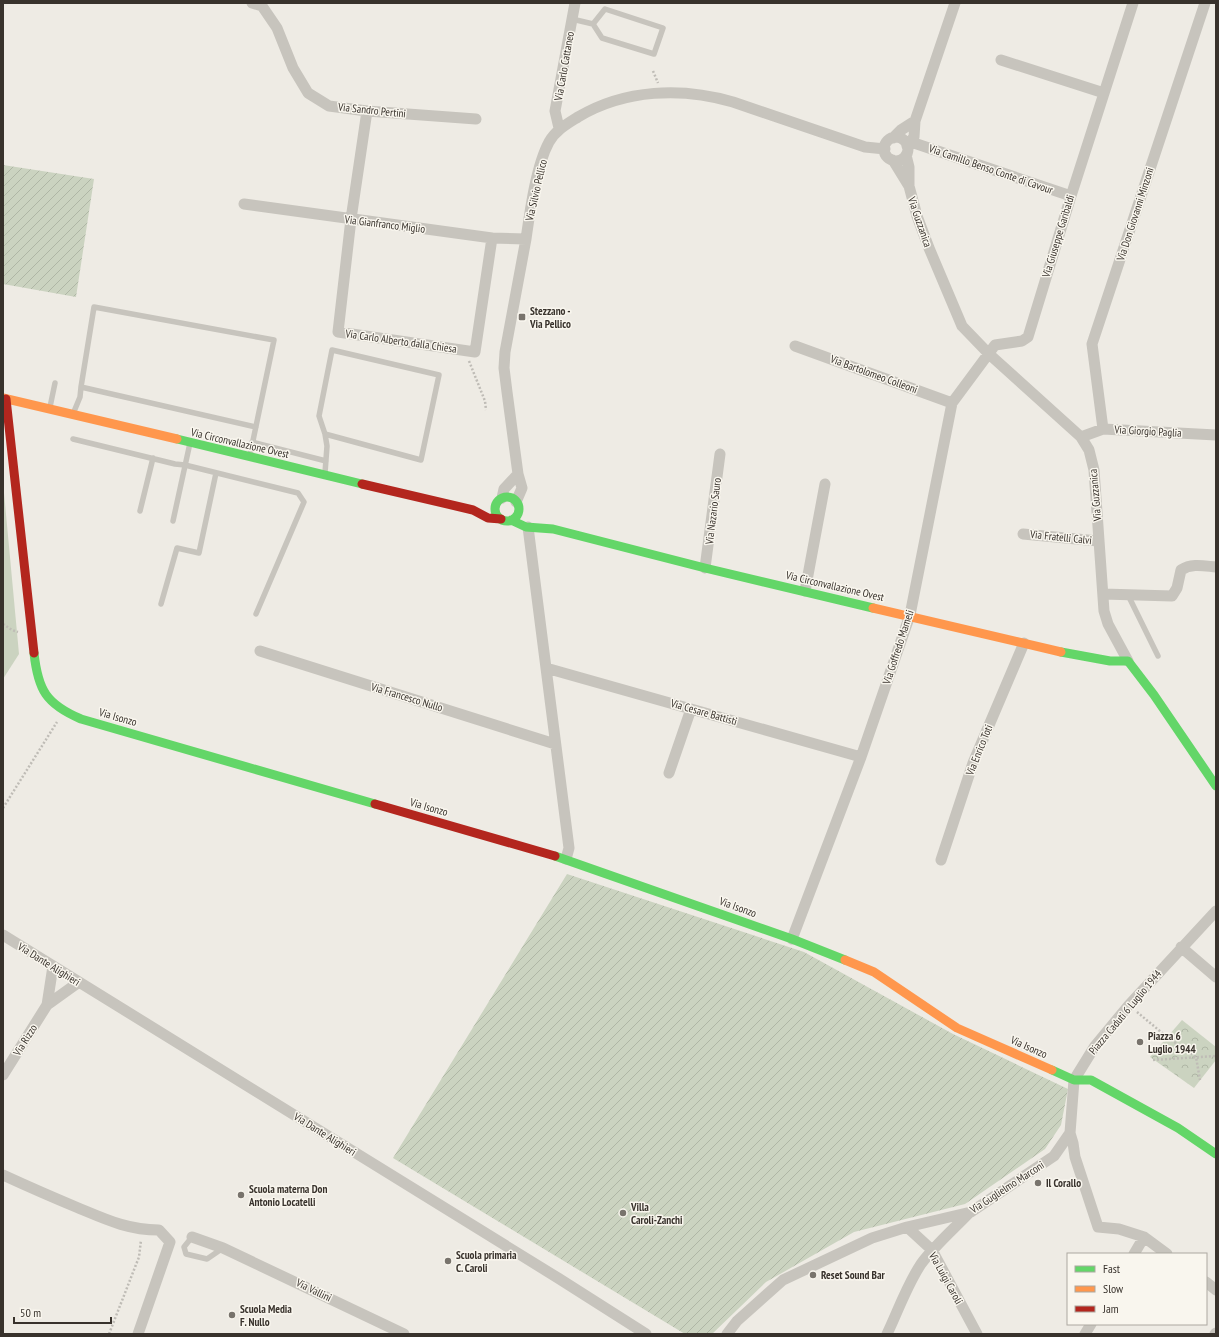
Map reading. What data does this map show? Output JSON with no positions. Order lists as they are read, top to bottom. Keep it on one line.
{"streets":{"street":["Via Carlo Cattaneo","Via Sandro Pertini","Via Camillo Benso Conte di Cavour","Via Silvio Pellico","Via Don Giovanni Minzoni","Via Guzzanica","Via Gianfranco Miglio","Via Giuseppe Garibaldi","Via Carlo Alberto dalla Chiesa","Via Bartolomeo Colleoni","Via Giorgio Paglia","Via Circonvallazione Ovest","Via Nazario Sauro","Via Fratelli Calvi","Via Goffredo Mameli","Via Francesco Nullo","Via Cesare Battisti","Via Isonzo","Via Enrico Toti","Via Dante Alighieri","Piazza Caduti 6 Luglio 1944","Via Rizzo","Via Guglielmo Marconi","Via Luigi Caroli","Via Vallini"]},"crossings":[["Via Carlo Cattaneo","Via Silvio Pellico"],["Via Sandro Pertini","Via Carlo Alberto dalla Chiesa"],["Via Camillo Benso Conte di Cavour","Via Silvio Pellico"],["Via Camillo Benso Conte di Cavour","Via Guzzanica"],["Via Camillo Benso Conte di Cavour","Via Giuseppe Garibaldi"],["Via Silvio Pellico","Via Guzzanica"],["Via Silvio Pellico","Via Gianfranco Miglio"],["Via Silvio Pellico","Via Circonvallazione Ovest"],["Via Don Giovanni Minzoni","Via Giorgio Paglia"],["Via Guzzanica","Via Giuseppe Garibaldi"],["Via Guzzanica","Via Giorgio Paglia"],["Via Guzzanica","Via Circonvallazione Ovest"],["Via Guzzanica","Via Fratelli Calvi"],["Via Guzzanica","Via Goffredo Mameli"],["Via Gianfranco Miglio","Via Carlo Alberto dalla Chiesa"],["Via Giuseppe Garibaldi","Via Goffredo Mameli"],["Via Bartolomeo Colleoni","Via Goffredo Mameli"],["Via Circonvallazione Ovest","Via Nazario Sauro"],["Via Circonvallazione Ovest","Via Goffredo Mameli"],["Via Circonvallazione Ovest","Via Isonzo"],["Via Circonvallazione Ovest","Via Enrico Toti"],["Via Goffredo Mameli","Via Cesare Battisti"],["Via Goffredo Mameli","Via Isonzo"],["Via Isonzo","Piazza Caduti 6 Luglio 1944"],["Via Dante Alighieri","Via Rizzo"],["Via Guglielmo Marconi","Via Luigi Caroli"]],"places":{"transit":["Stezzano - Via Pellico"],"other":["Piazza 6 Luglio 1944","Il Corallo","Scuola materna Don Antonio Locatelli","Villa Caroli-Zanchi","Scuola primaria C. Caroli","Reset Sound Bar","Scuola Media F. Nullo"]},"legend":["Fast","Slow","Jam"],"scale_bar":"50 m"}
